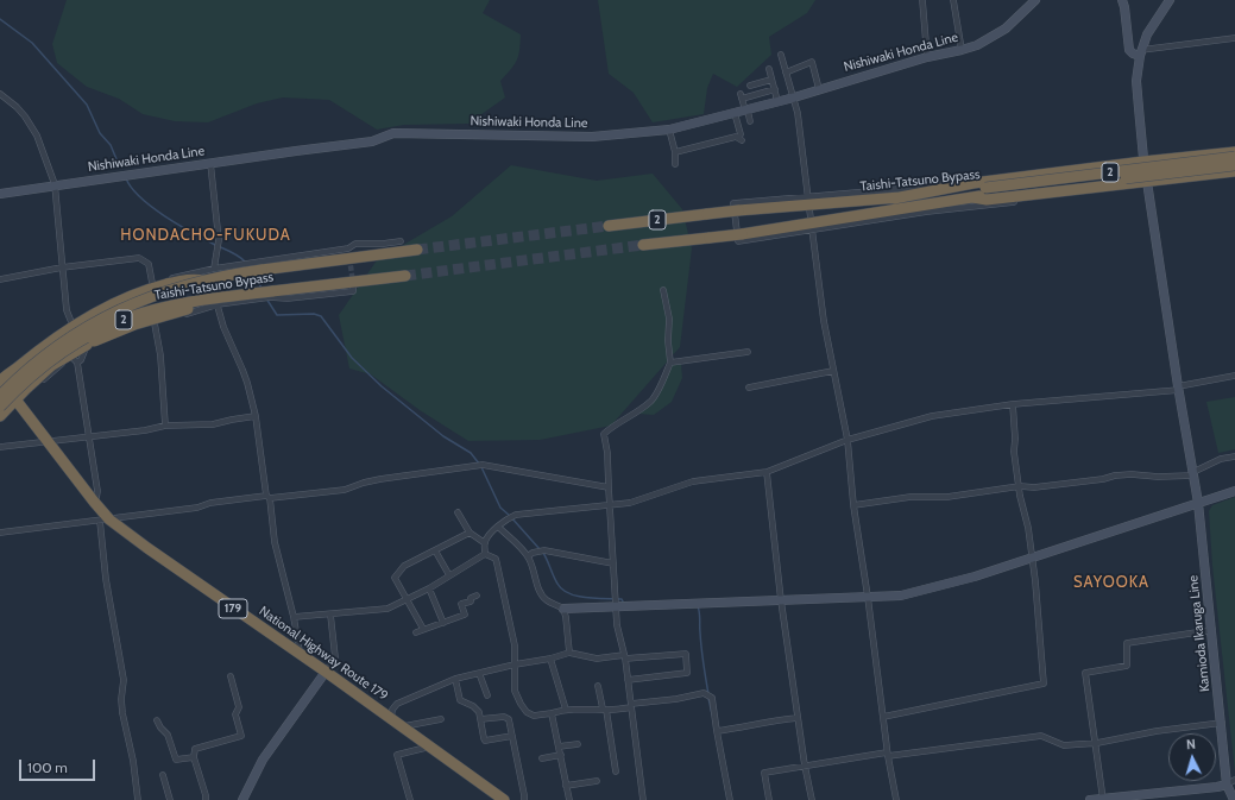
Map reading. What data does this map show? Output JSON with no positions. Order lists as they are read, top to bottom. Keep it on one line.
{"streets":{"highway":["2","Taishi-Tatsuno Bypass","179","National Highway Route 179"],"main road":["Nishiwaki Honda Line","Kamioda Ikaruga Line"]},"districts":["HONDACHO-FUKUDA","SAYOOKA"],"scale_bar":"100 m","north":"top"}
